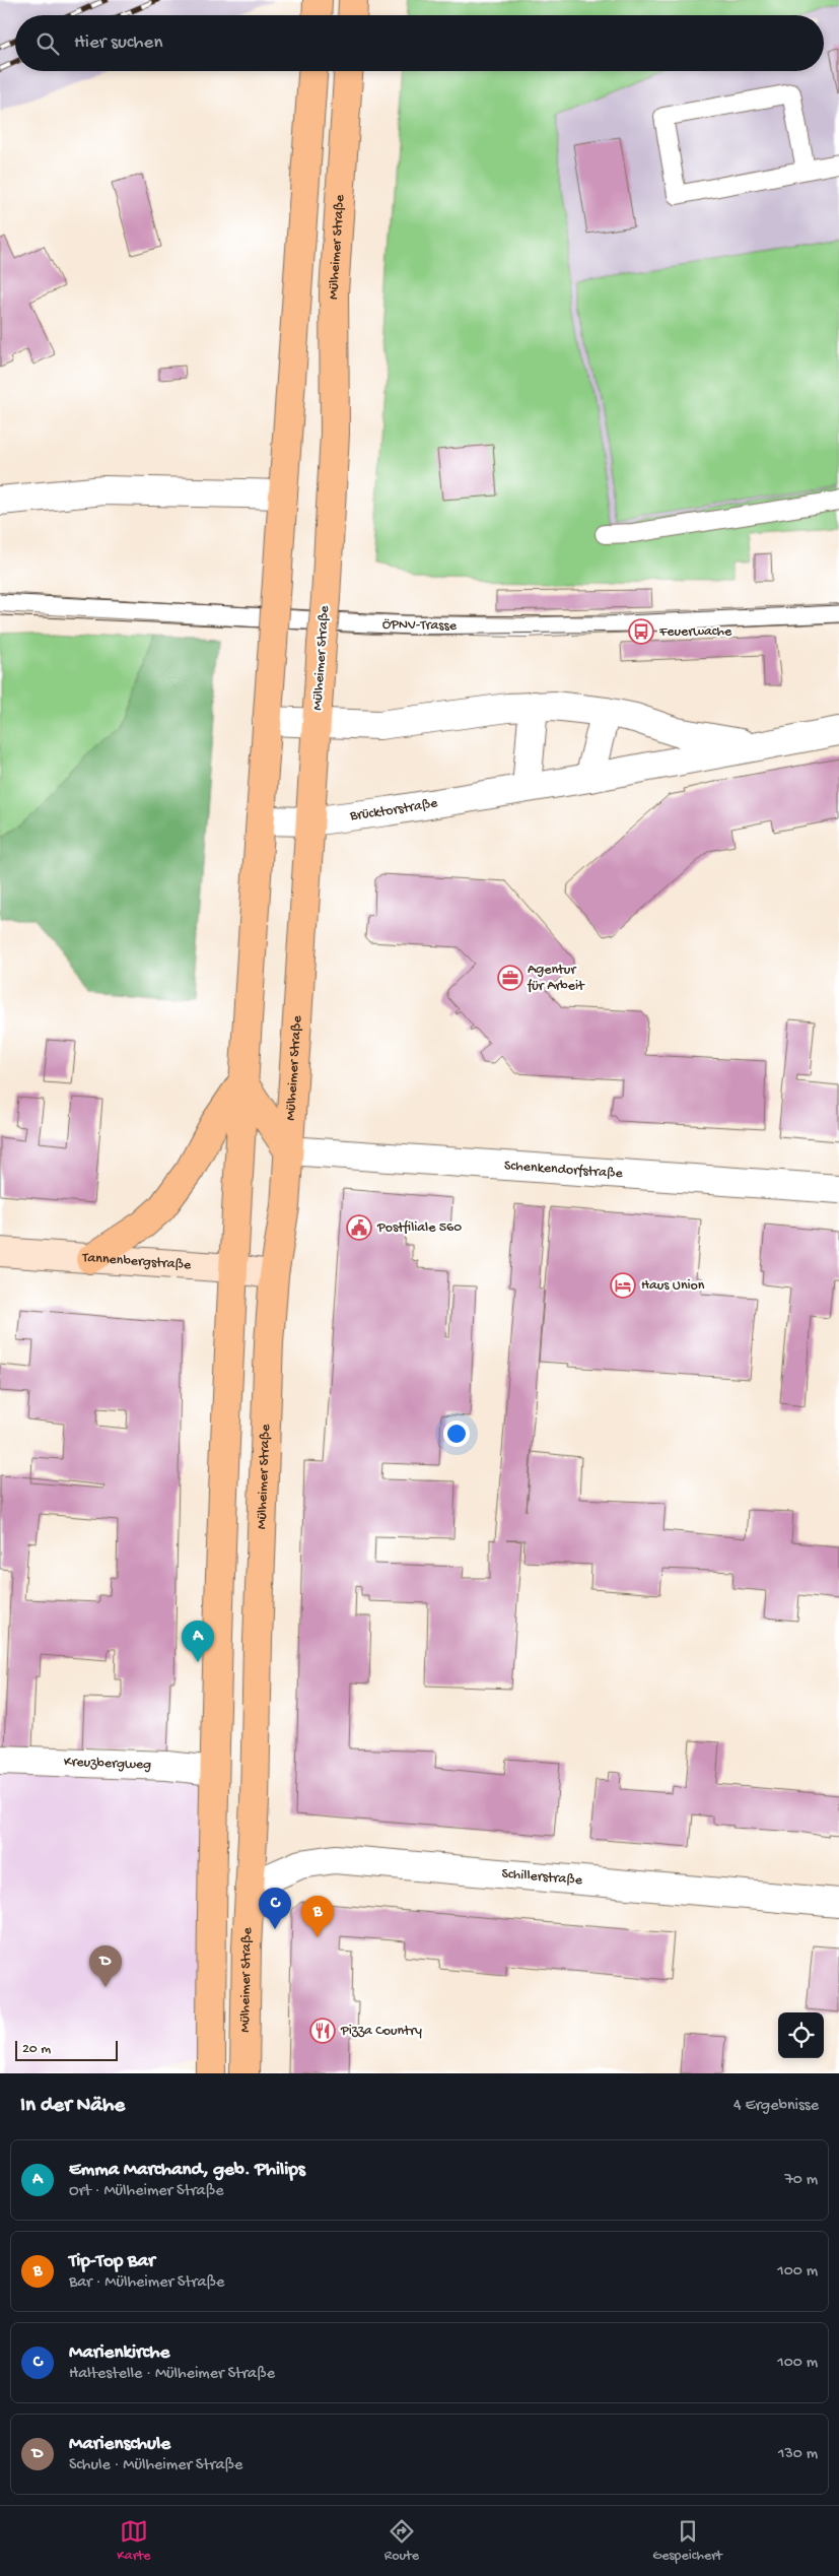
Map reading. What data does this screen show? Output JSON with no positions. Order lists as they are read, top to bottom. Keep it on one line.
{"streets":{"main road":["Mülheimer Straße"],"street":["Brücktorstraße","Schenkendorfstraße","Tannenbergstraße","Kreuzbergweg","Schillerstraße"],"lane":["ÖPNV-Trasse"]},"crossings":[["Mülheimer Straße","Brücktorstraße"],["Mülheimer Straße","Schenkendorfstraße"],["Mülheimer Straße","Tannenbergstraße"],["Mülheimer Straße","Schillerstraße"]],"places":{"bus stop":["Feuerwache"],"office":["Agentur für Arbeit"],"public building":["Postfiliale 560"],"hotel":["Haus Union"],"restaurant":["Pizza Country"]},"scale_bar":"20 m","page":{"search":"Hier suchen","pins":["A","C","B","D"],"scale":"20 m","heading":["In der Nähe","4 Ergebnisse"],"list":[{"mark":"A","name":"Emma Marchand, geb. Philips","note":"Ort · Mülheimer Straße","value":"70 m"},{"mark":"B","name":"Tip-Top Bar","note":"Bar · Mülheimer Straße","value":"100 m"},{"mark":"C","name":"Marienkirche","note":"Haltestelle · Mülheimer Straße","value":"100 m"},{"mark":"D","name":"Marienschule","note":"Schule · Mülheimer Straße","value":"130 m"}],"nav":["Karte","Route","Gespeichert"]}}
